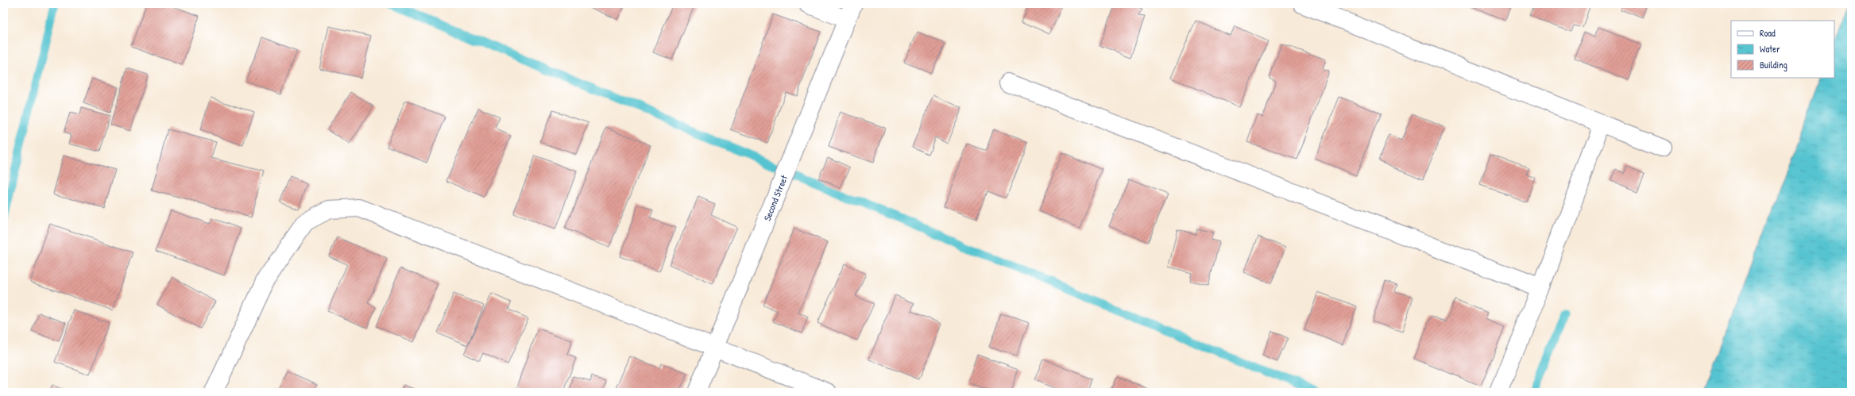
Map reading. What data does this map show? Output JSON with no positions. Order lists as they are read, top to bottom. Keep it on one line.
{"streets":{"street":["Second Street"]},"legend":["Road","Water","Building"]}
